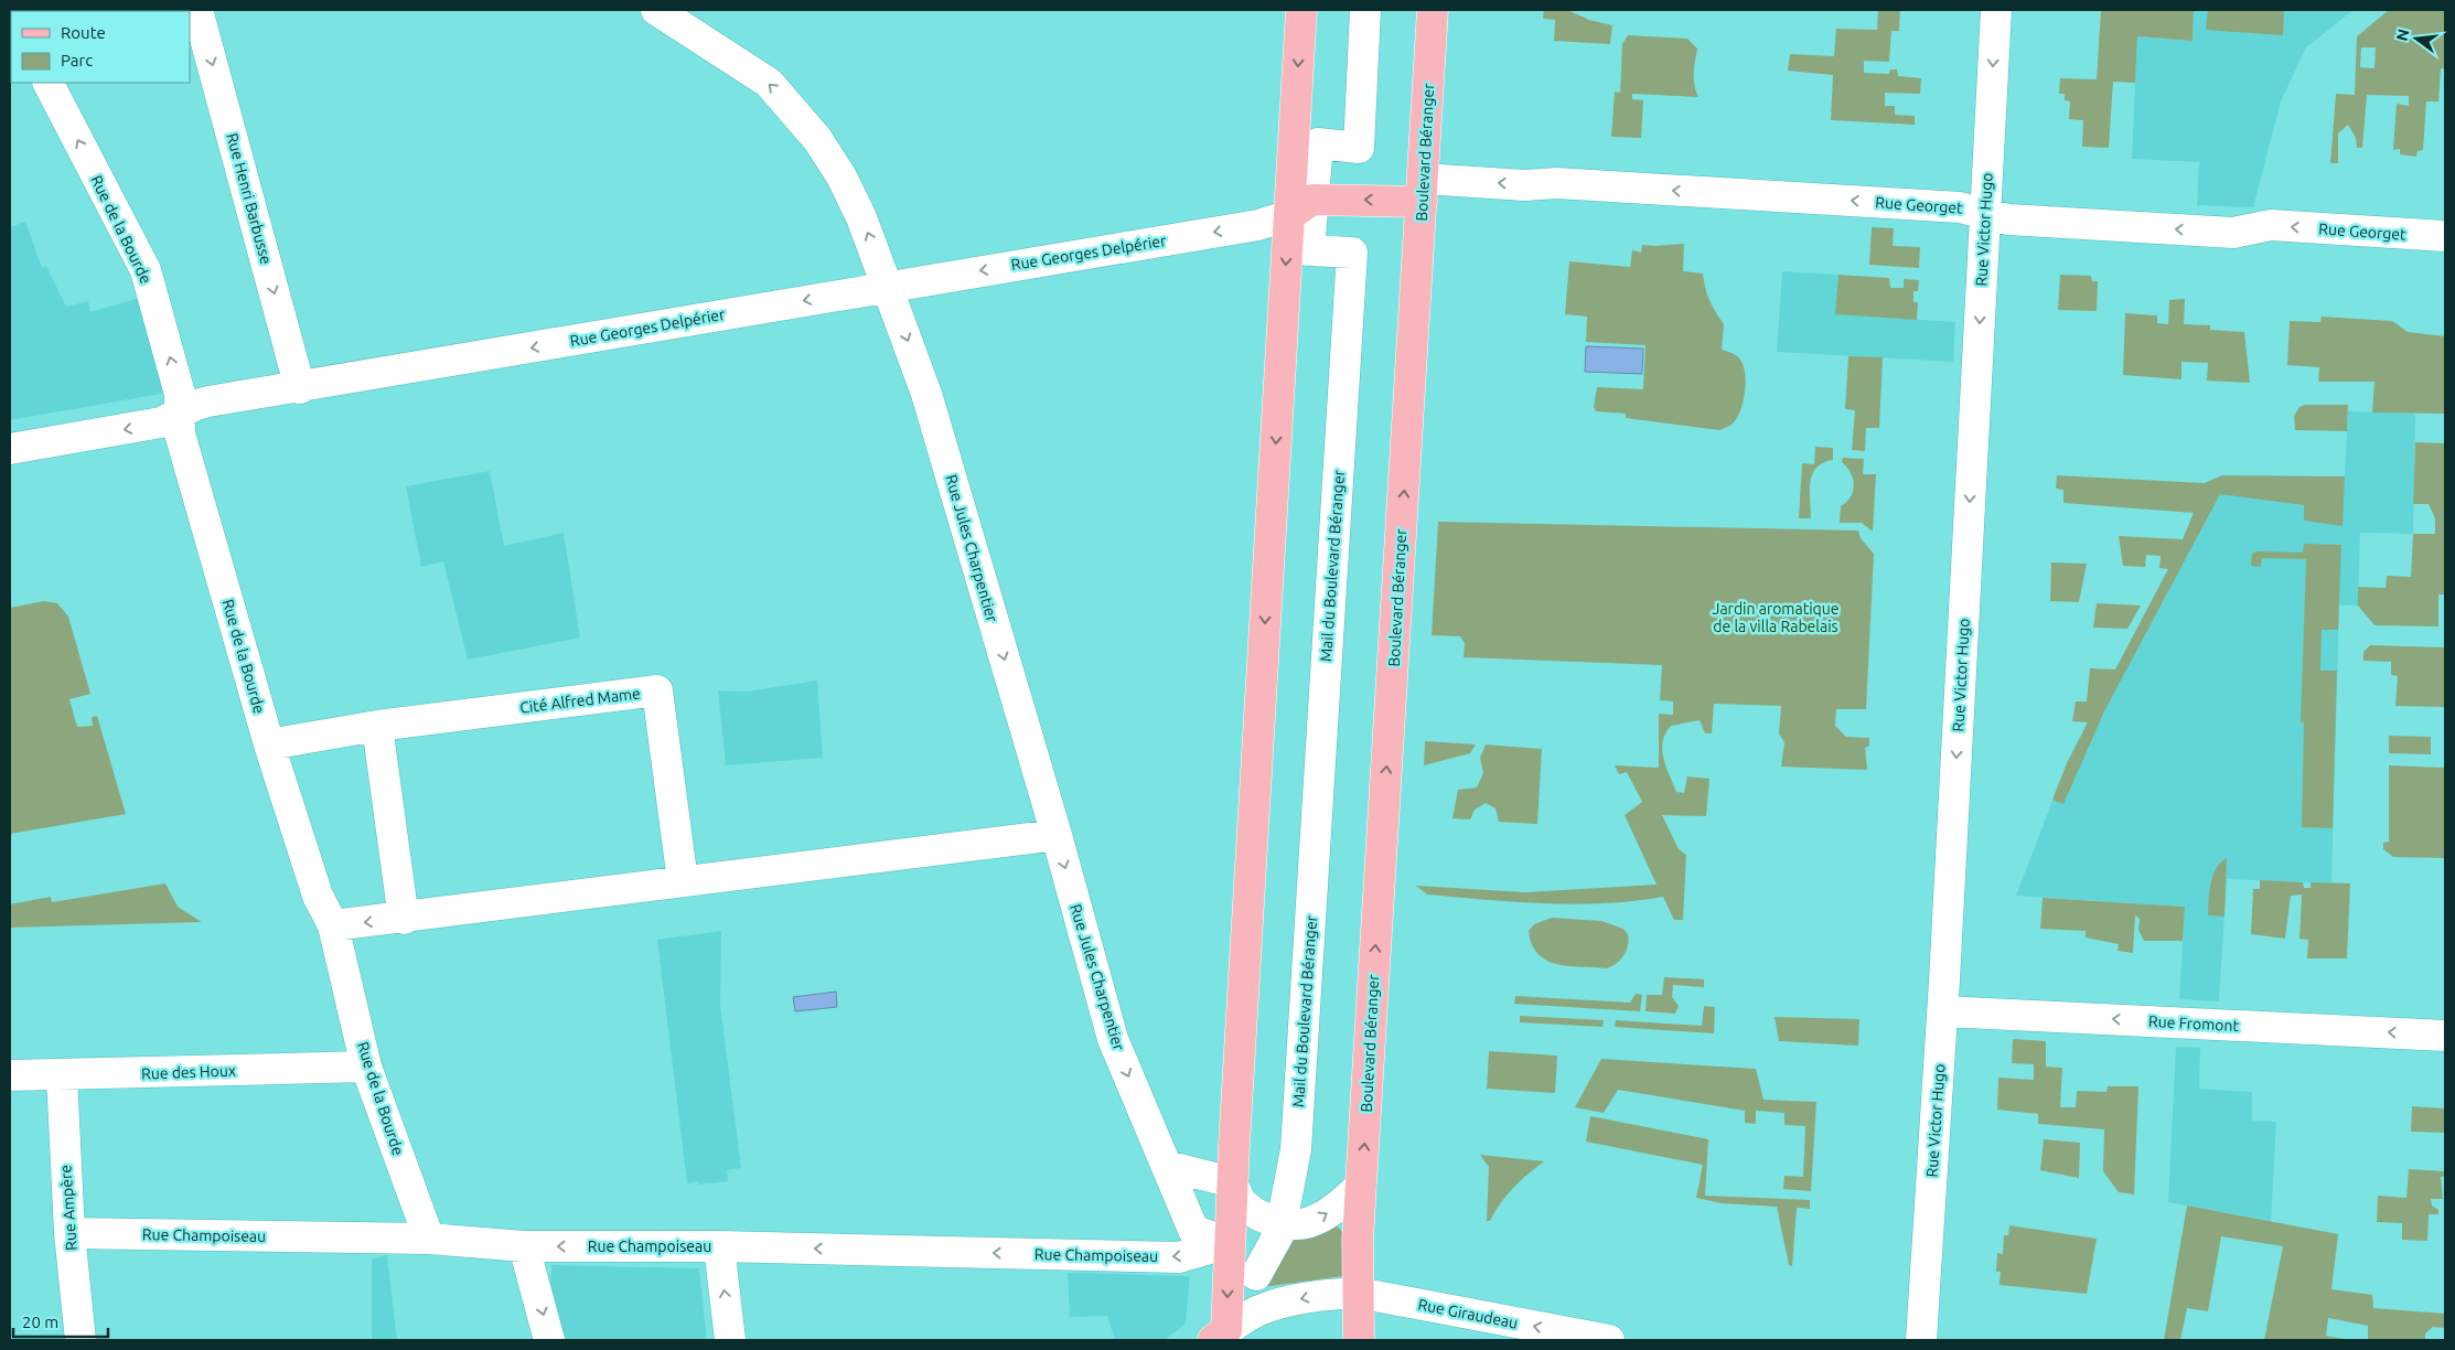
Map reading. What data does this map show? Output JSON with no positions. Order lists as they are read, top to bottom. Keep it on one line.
{"streets":{"main road":["Boulevard Béranger"],"street":["Rue Henri Barbusse","Rue Georget","Rue de la Bourde","Rue Victor Hugo","Rue Georges Delpérier","Rue Jules Charpentier","Mail du Boulevard Béranger","Cité Alfred Mame","Rue Fromont","Rue des Houx","Rue Ampère","Rue Champoiseau","Rue Giraudeau"]},"crossings":[["Boulevard Béranger","Rue Georget"],["Boulevard Béranger","Rue Giraudeau"],["Rue Henri Barbusse","Rue Georges Delpérier"],["Rue Georget","Rue Victor Hugo"],["Rue de la Bourde","Rue Georges Delpérier"],["Rue de la Bourde","Cité Alfred Mame"],["Rue de la Bourde","Rue des Houx"],["Rue de la Bourde","Rue Champoiseau"],["Rue Victor Hugo","Rue Fromont"],["Rue Georges Delpérier","Rue Jules Charpentier"],["Rue Georges Delpérier","Mail du Boulevard Béranger"],["Rue Jules Charpentier","Rue Champoiseau"],["Rue des Houx","Rue Ampère"],["Rue Ampère","Rue Champoiseau"]],"one_way":["Rue Henri Barbusse","Rue Georget","Rue Victor Hugo","Rue Georges Delpérier","Rue Fromont","Rue Champoiseau","Rue Giraudeau"],"parks":["Jardin aromatique de la villa Rabelais"],"legend":["Route","Parc"],"scale_bar":"20 m","north":"left"}
